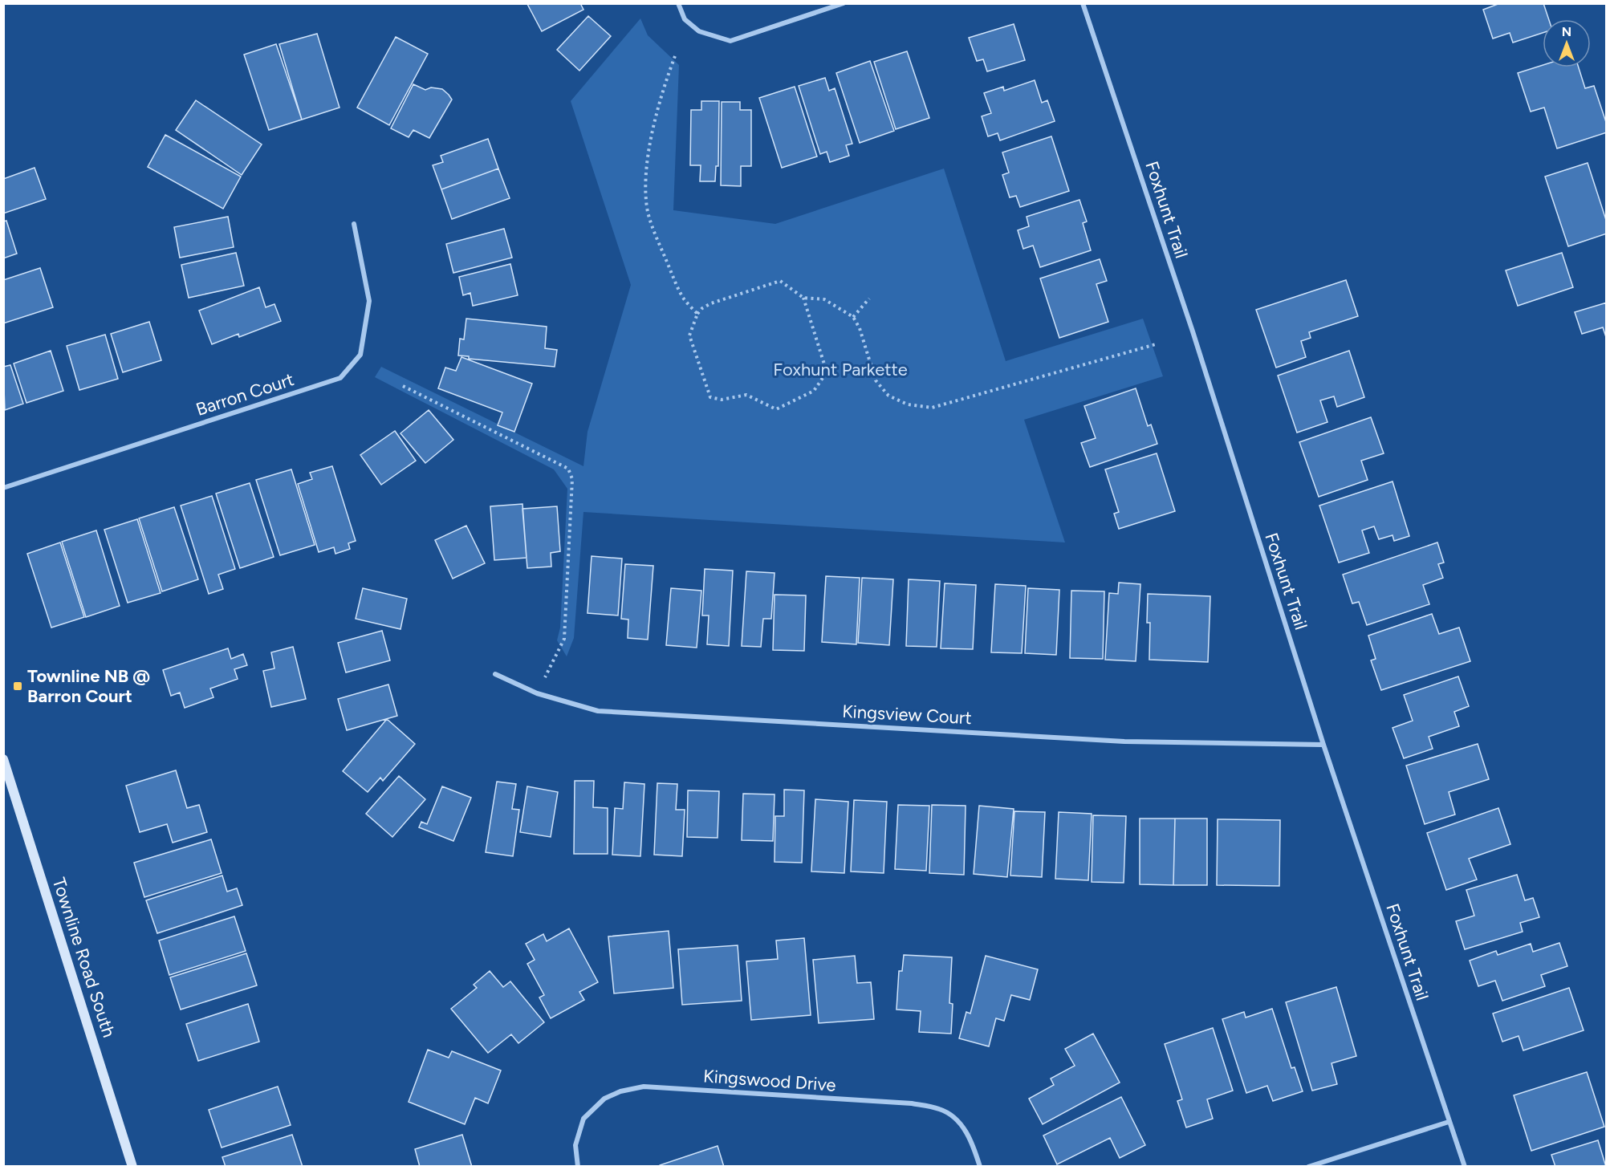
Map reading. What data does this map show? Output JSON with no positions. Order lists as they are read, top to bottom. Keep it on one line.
{"streets":{"main road":["Townline Road South"],"street":["Foxhunt Trail","Barron Court","Kingsview Court","Kingswood Drive"]},"crossings":[["Foxhunt Trail","Kingsview Court"]],"parks":["Foxhunt Parkette"],"places":{"transit":["Townline NB @ Barron Court"]},"north":"top"}
